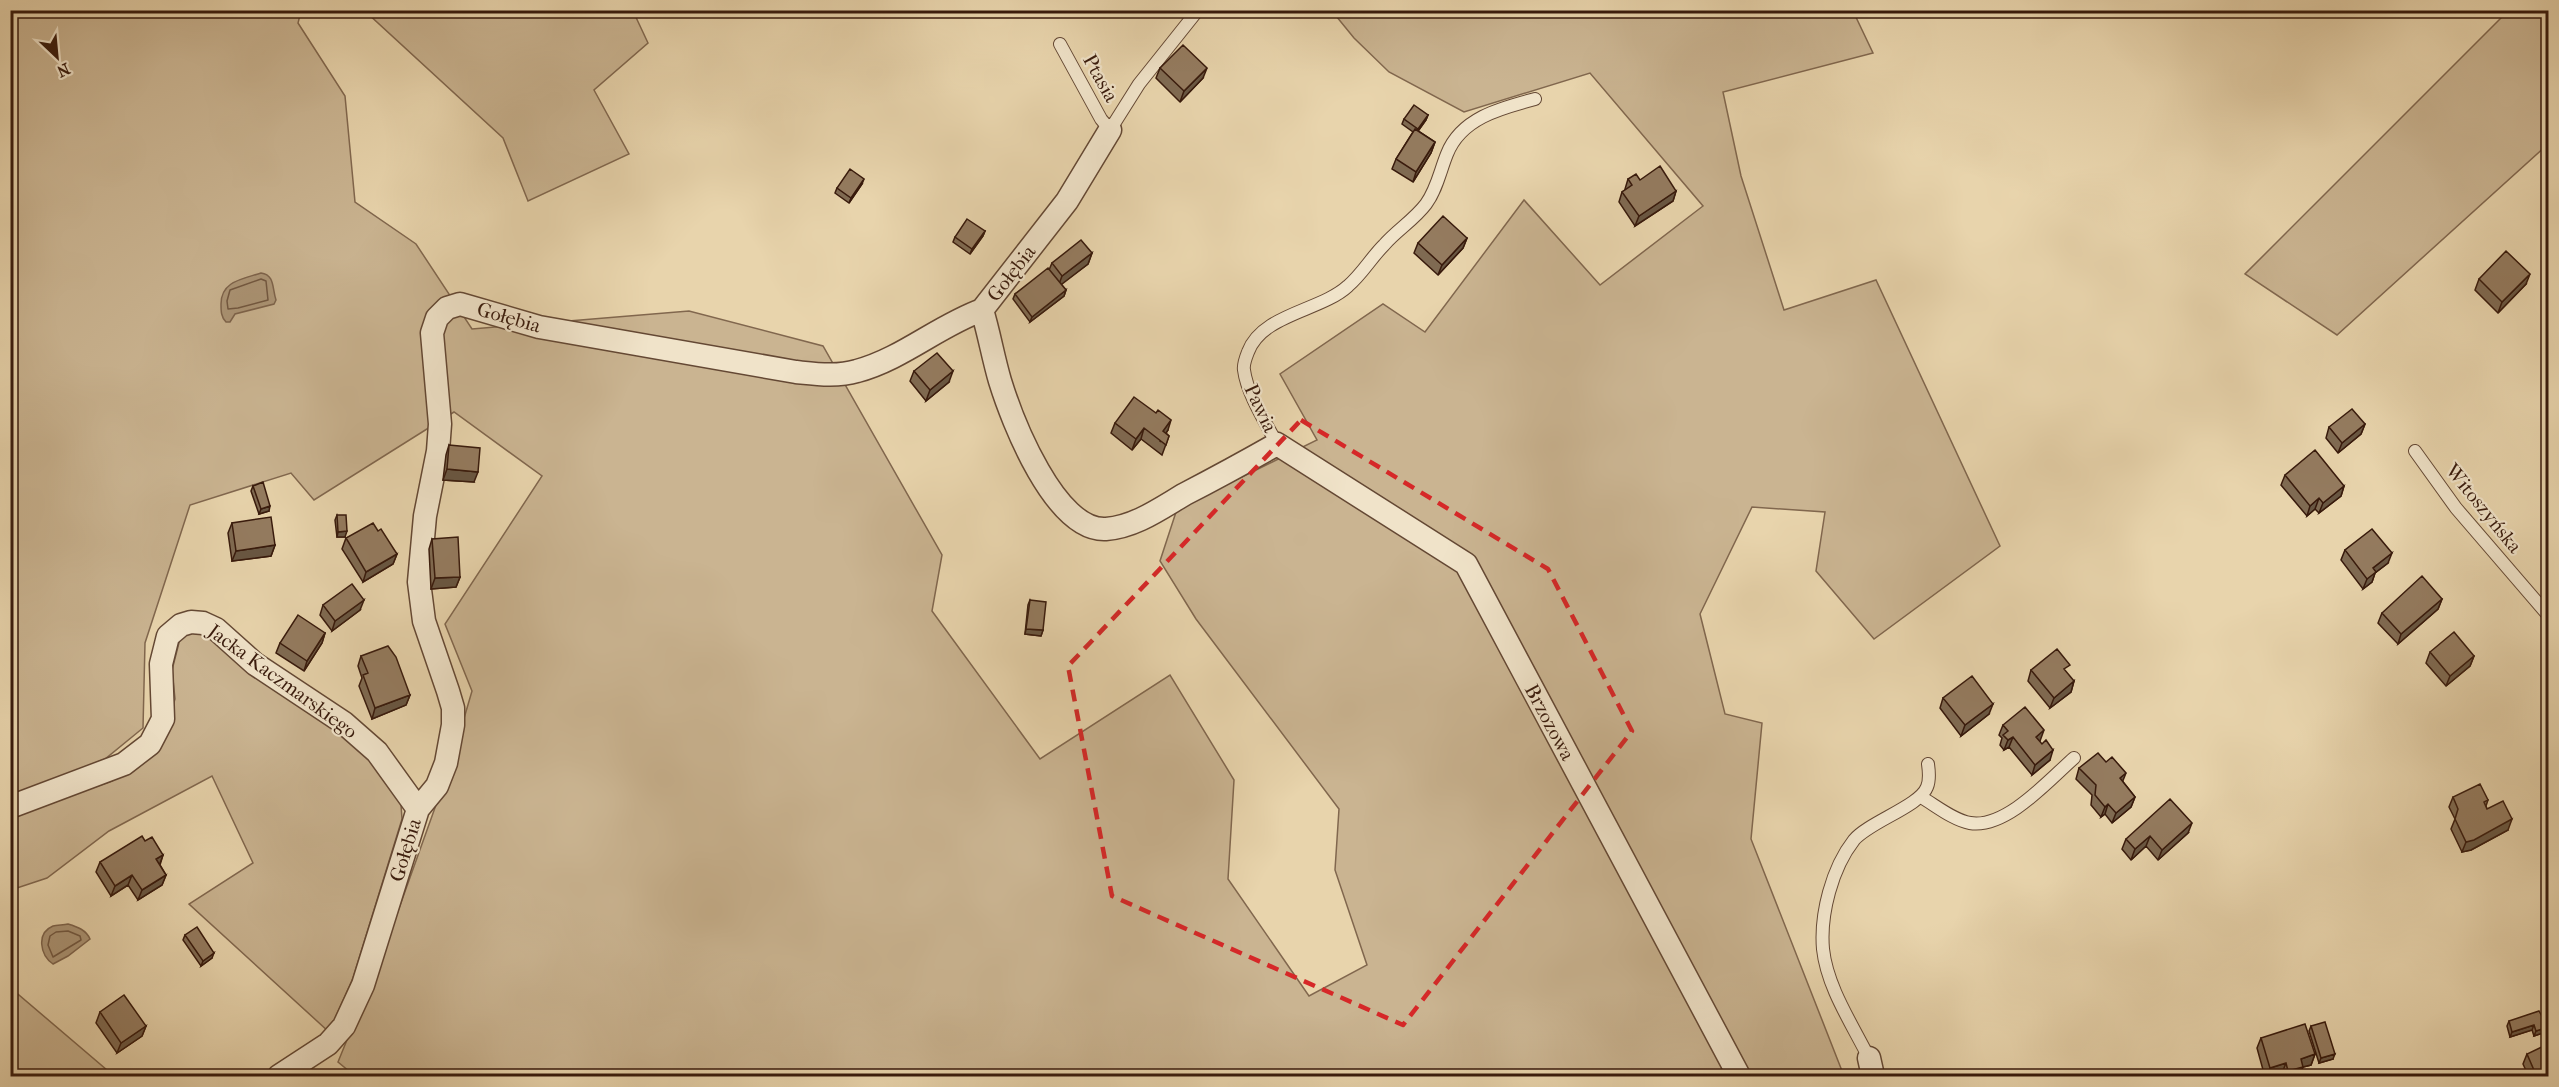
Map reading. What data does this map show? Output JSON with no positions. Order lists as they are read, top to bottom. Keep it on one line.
{"streets":{"street":["Gołębia","Pawia","Jacka Kaczmarskiego","Brzozowa"],"lane":["Ptasia","Witoszyńska"]},"crossings":[["Ptasia","Gołębia"],["Gołębia","Pawia"],["Gołębia","Jacka Kaczmarskiego"],["Pawia","Brzozowa"]],"north":"bottom right"}
